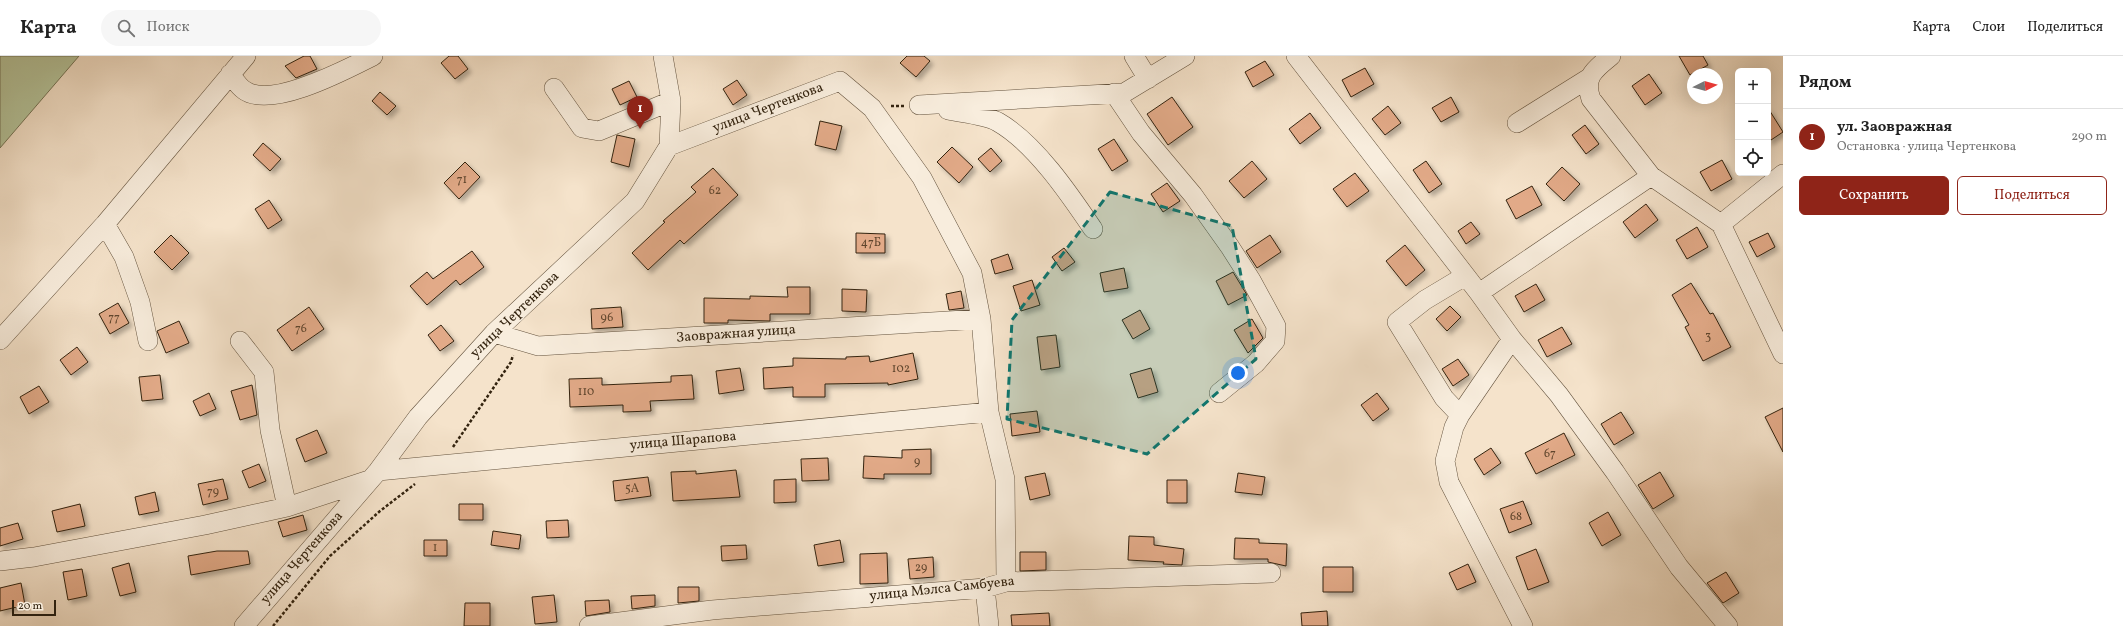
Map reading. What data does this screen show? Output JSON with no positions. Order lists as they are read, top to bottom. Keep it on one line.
{"streets":{"street":["улица Чертенкова","Заовражная улица","улица Шарапова","улица Мэлса Самбуева"]},"crossings":[["улица Чертенкова","Заовражная улица"],["улица Чертенкова","улица Шарапова"]],"house_numbers":["71","62","47Б","77","96","76","3","102","110","67","9","5А","79","68","1","29"],"scale_bar":"20 m","north":"right","page":{"header":"Карта","search":"Поиск","nav":["Карта","Слои","Поделиться"],"heading":"Рядом","map_buttons":["+","−"],"pins":"1","list":[{"mark":"1","name":"ул. Заовражная","note":"Остановка · улица Чертенкова","value":"290 m"}],"buttons":["Сохранить","Поделиться"],"scale":"20 m"}}
